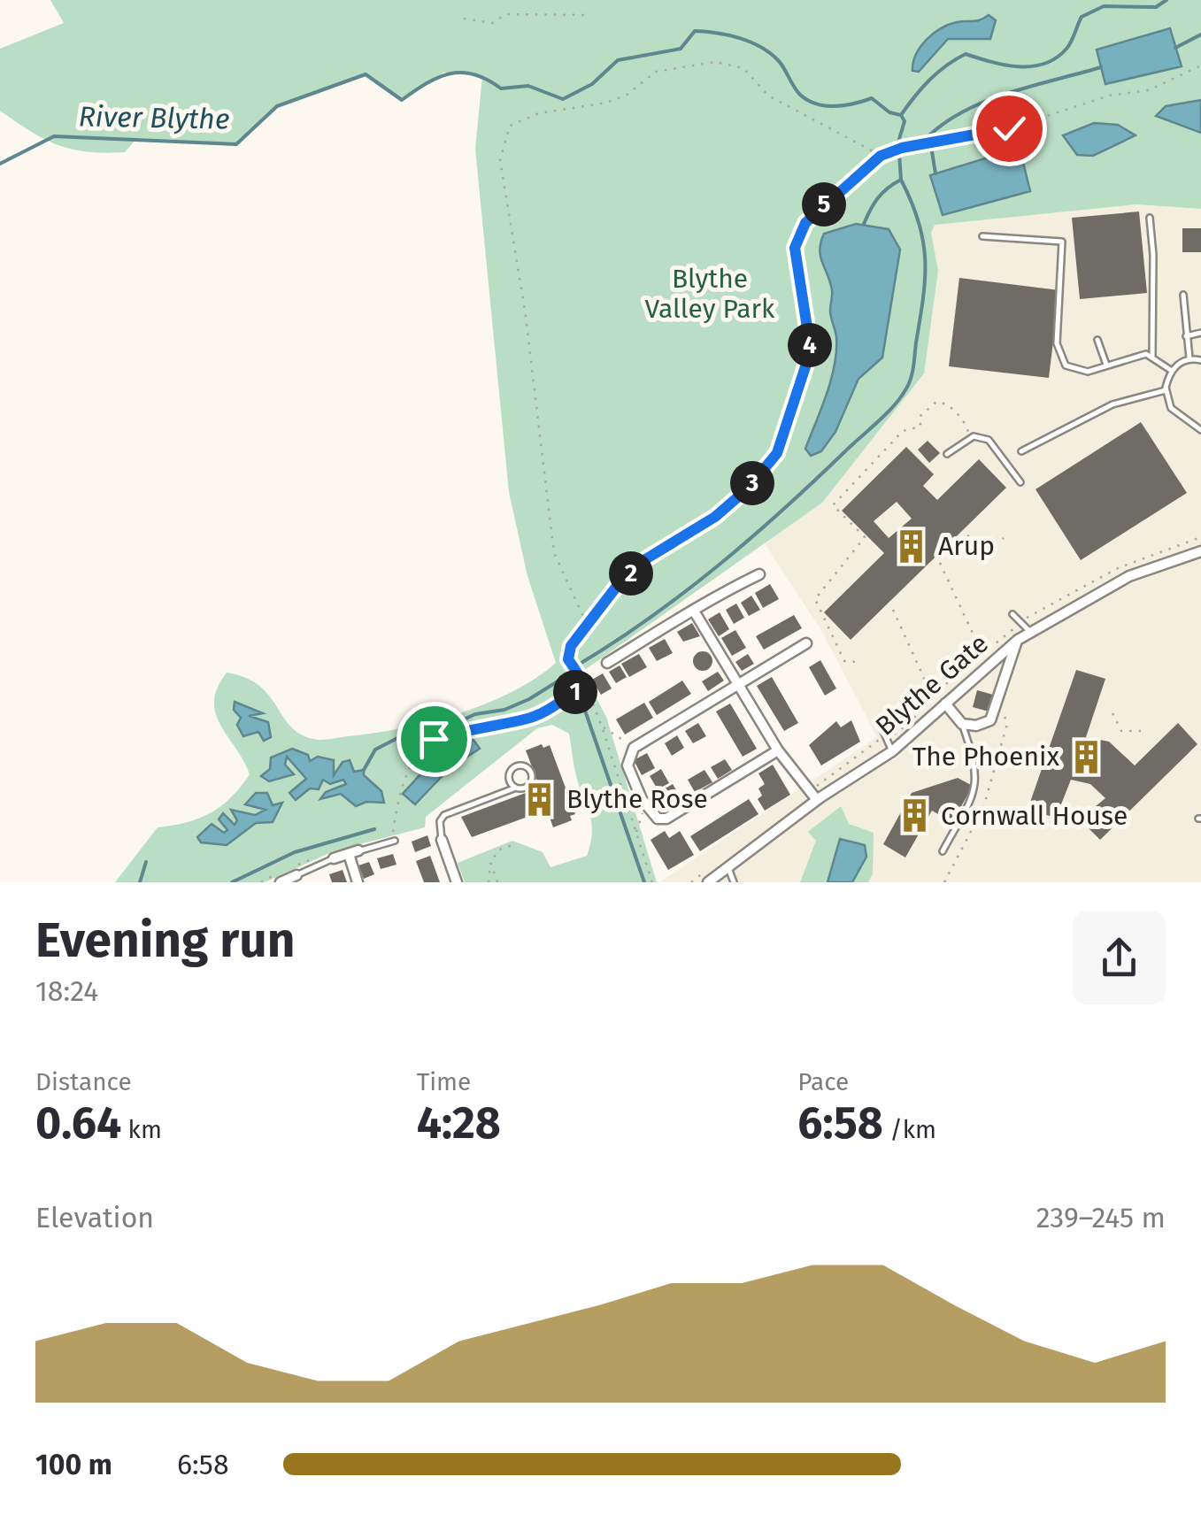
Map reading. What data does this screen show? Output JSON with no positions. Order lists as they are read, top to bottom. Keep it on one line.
{"streets":{"street":["Blythe Gate"]},"water":["River Blythe"],"parks":["Blythe Valley Park"],"places":{"building":["Arup","The Phoenix","Blythe Rose","Cornwall House"]},"page":{"pins":["5","4","3","2","1"],"heading":["Evening run","18:24"],"stats":[["Distance","0.64 km"],["Time","4:28"],["Pace","6:58 /km"]],"chart":["Elevation","239–245 m"],"list":[{"name":"100 m","note":"6:58"}]}}
